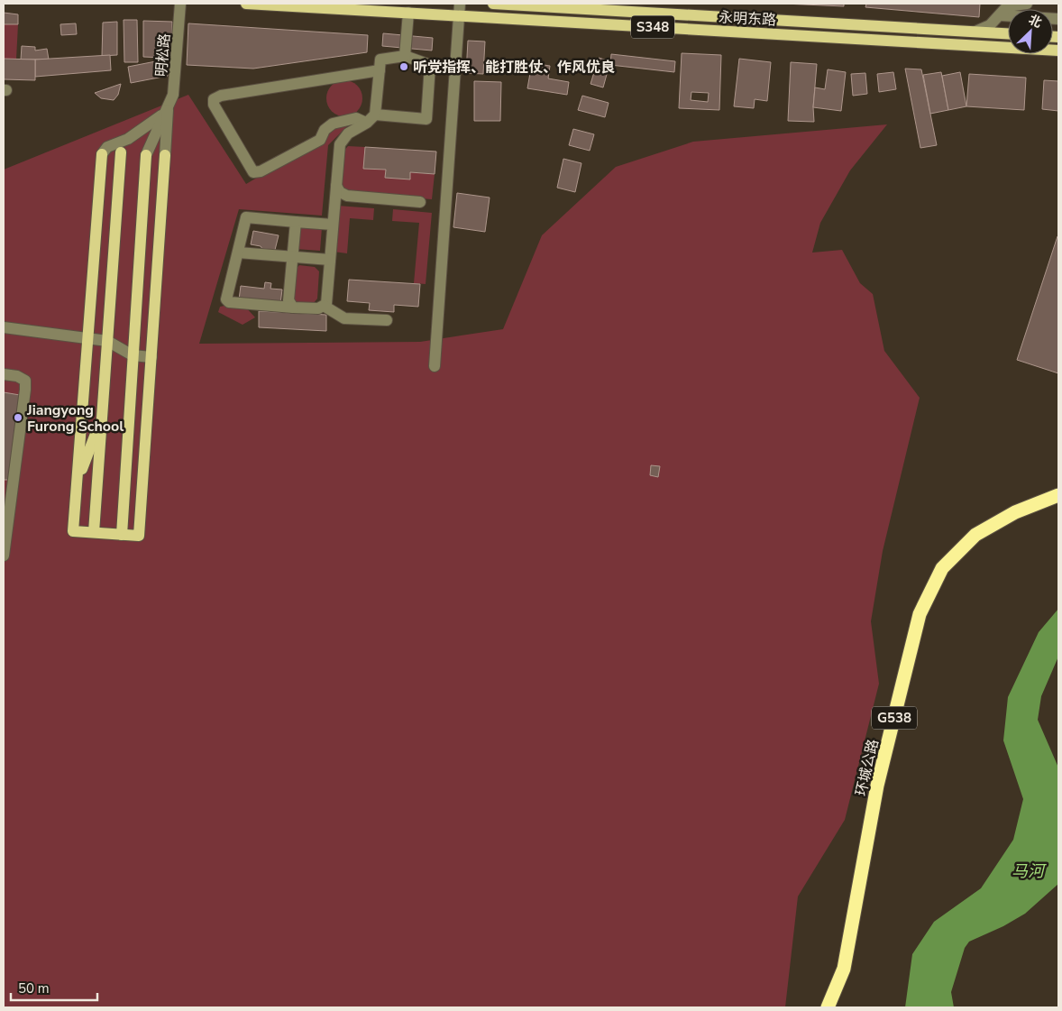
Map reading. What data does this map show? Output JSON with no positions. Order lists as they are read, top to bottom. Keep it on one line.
{"streets":{"highway":["G538","环城公路"],"main road":["永明东路","S348"],"street":["明松路"]},"water":["马河"],"places":["听党指挥、能打胜仗、作风优良","Jiangyong Furong School"],"scale_bar":"50 m","north":"top right"}
